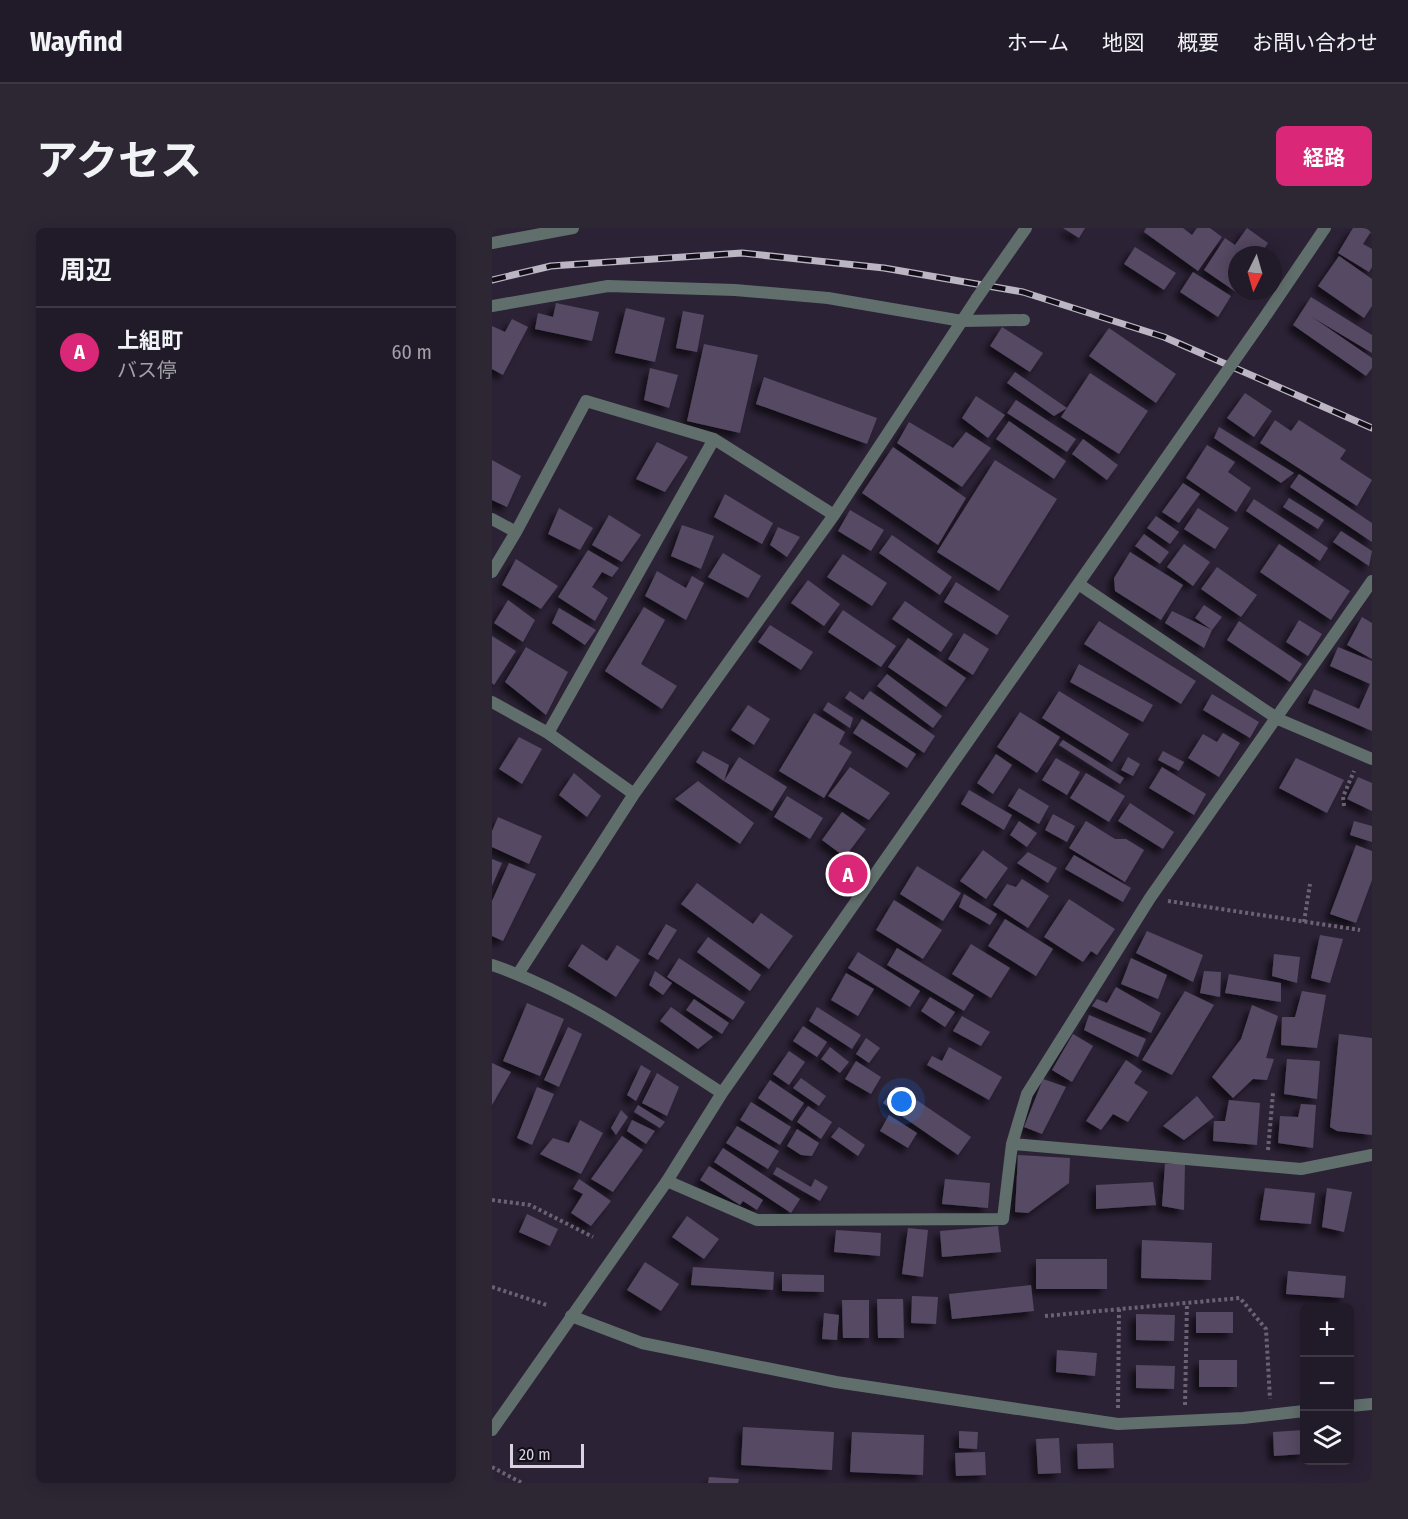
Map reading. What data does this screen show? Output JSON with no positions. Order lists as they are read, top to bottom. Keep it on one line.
{"scale_bar":"20 m","north":"bottom","page":{"header":"Wayfind","nav":["ホーム","地図","概要","お問い合わせ"],"title":"アクセス","buttons":"経路","heading":"周辺","list":[{"mark":"A","name":"上組町","note":"バス停","value":"60 m"}],"pins":"A","map_buttons":["+","−"],"scale":"20 m"}}
